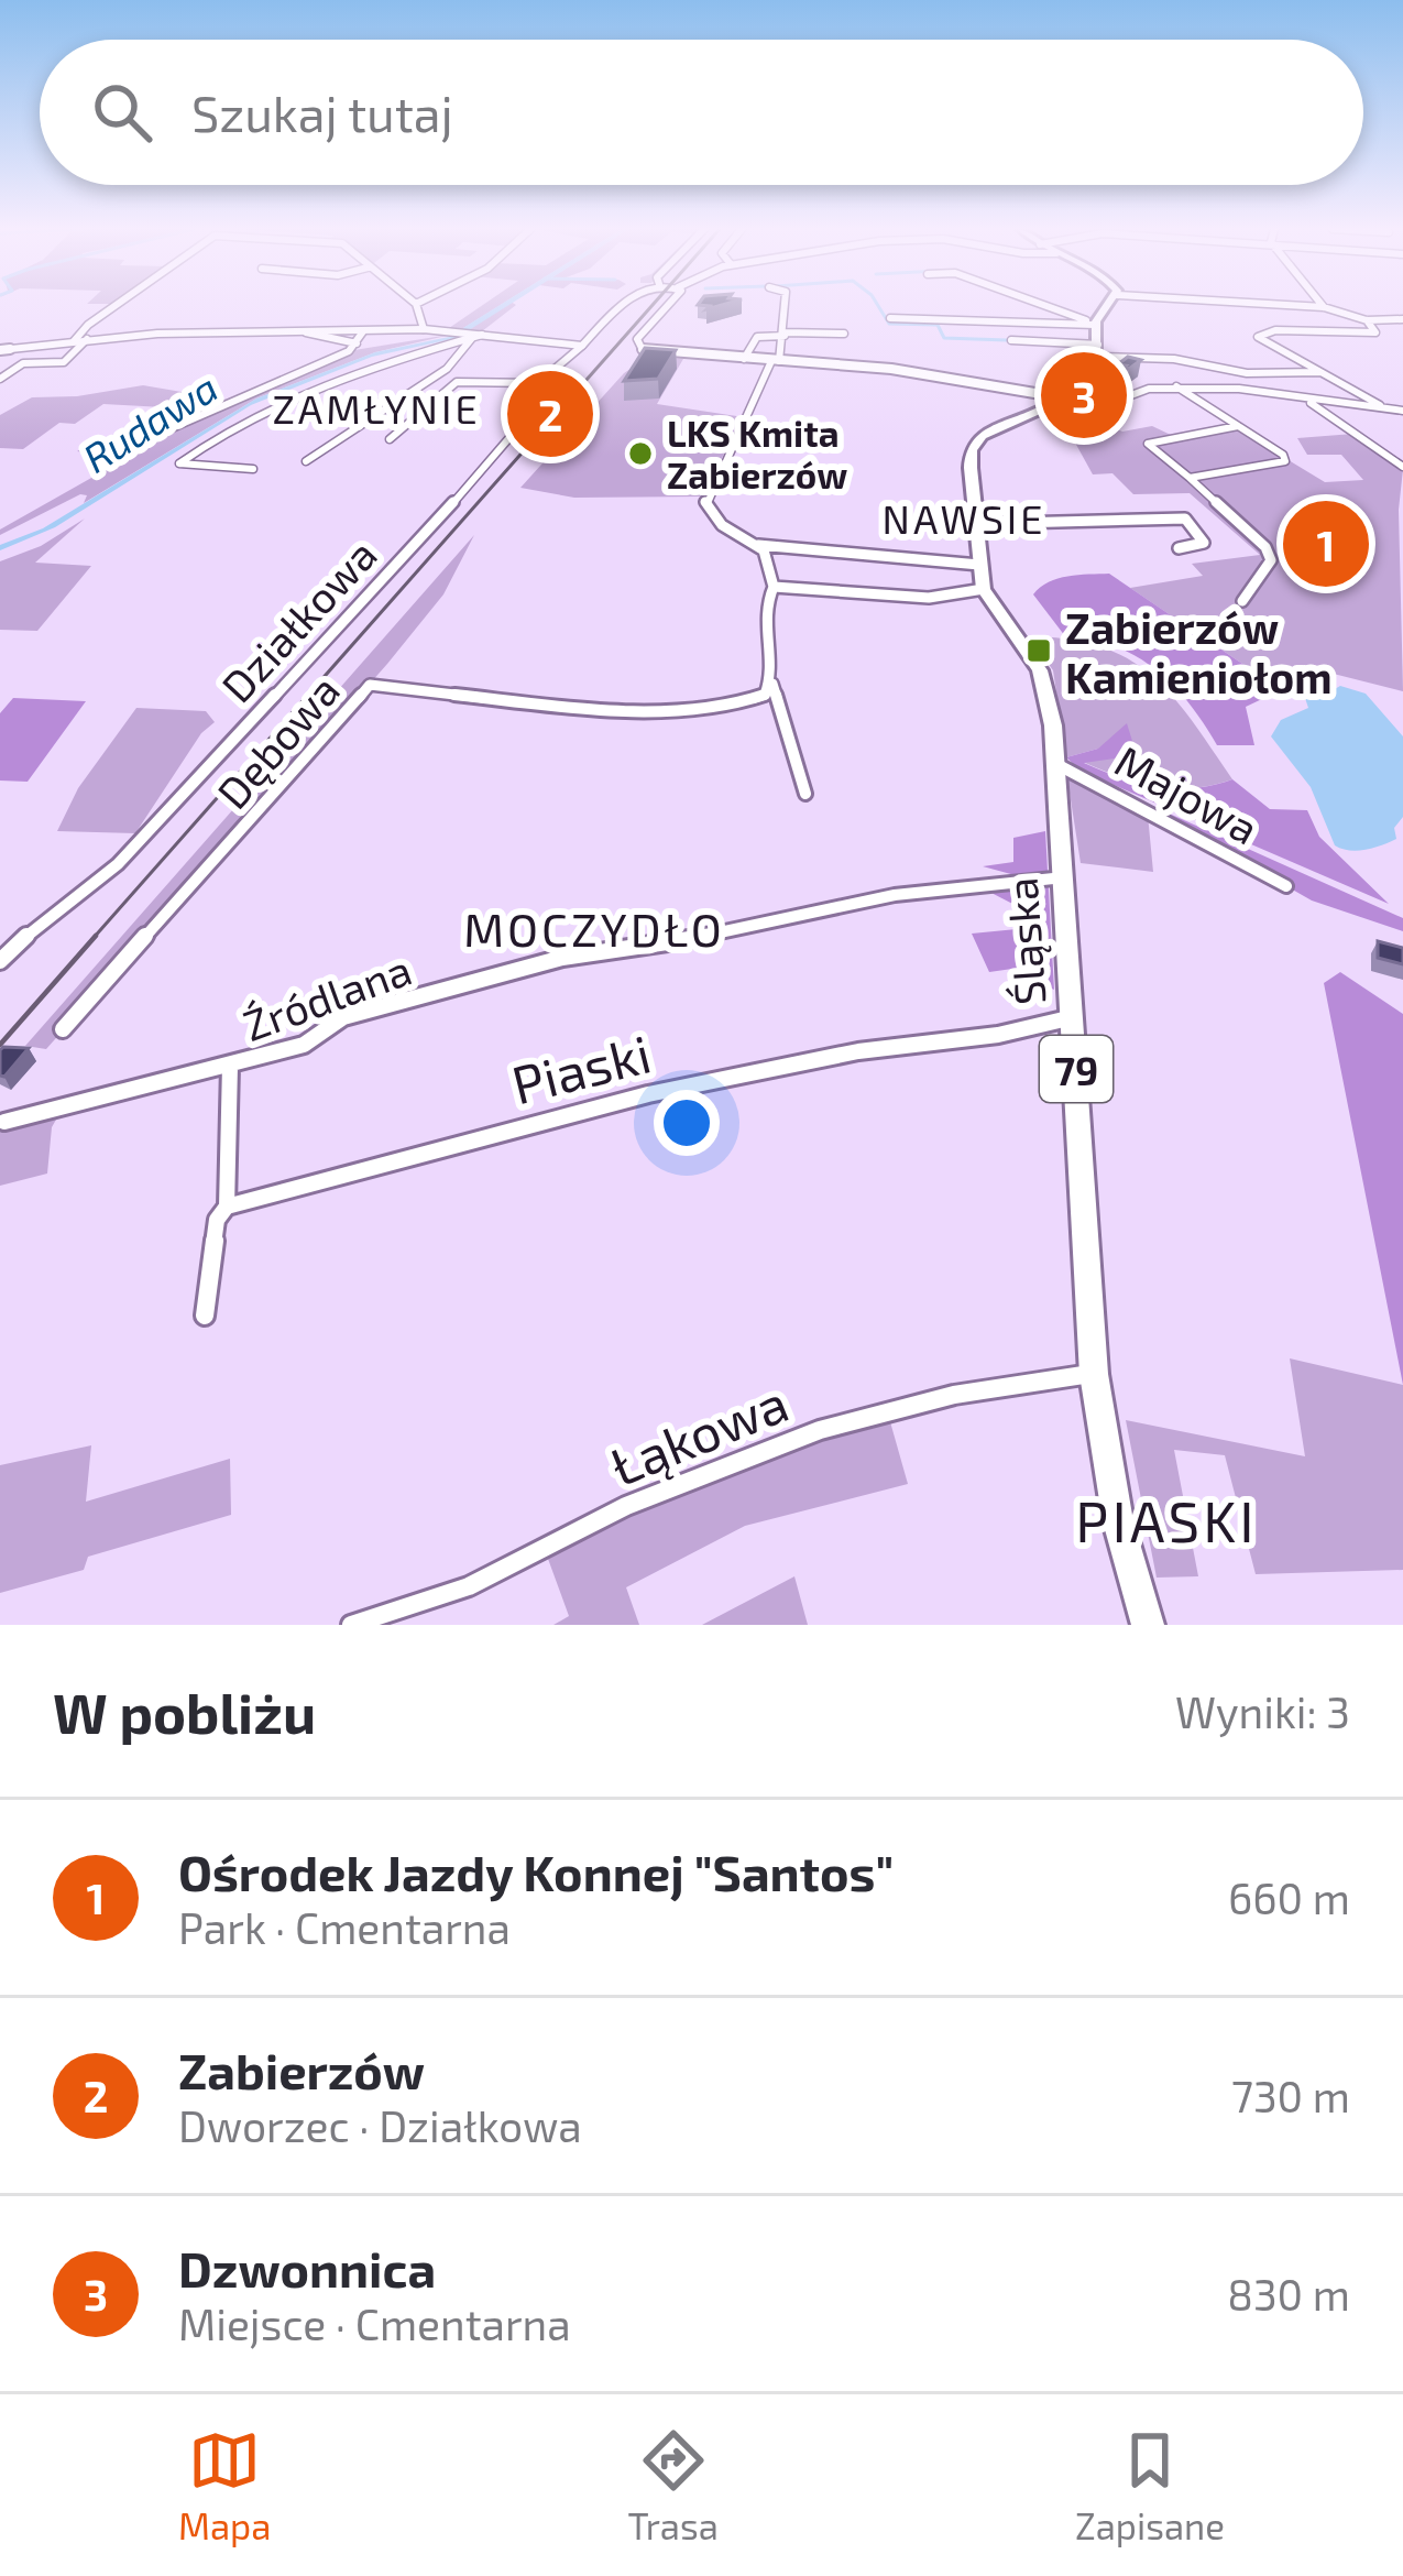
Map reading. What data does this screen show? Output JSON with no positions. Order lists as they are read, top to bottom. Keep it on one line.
{"streets":{"main road":["Śląska","79"],"street":["Działkowa","Dębowa","Majowa","Źródlana","Piaski","Łąkowa"]},"crossings":[["Majowa","Śląska"],["Śląska","Źródlana"],["Śląska","Piaski"],["Śląska","79"],["Śląska","Łąkowa"]],"districts":["ZAMŁYNIE","NAWSIE","MOCZYDŁO","PIASKI"],"water":["Rudawa"],"places":{"other":["LKS Kmita Zabierzów"],"transit":["Zabierzów Kamieniołom"]},"page":{"search":"Szukaj tutaj","pins":["3","2","1"],"heading":["W pobliżu","Wyniki: 3"],"list":[{"mark":"1","name":"Ośrodek Jazdy Konnej \"Santos\"","note":"Park · Cmentarna","value":"660 m"},{"mark":"2","name":"Zabierzów","note":"Dworzec · Działkowa","value":"730 m"},{"mark":"3","name":"Dzwonnica","note":"Miejsce · Cmentarna","value":"830 m"}],"nav":["Mapa","Trasa","Zapisane"]}}
